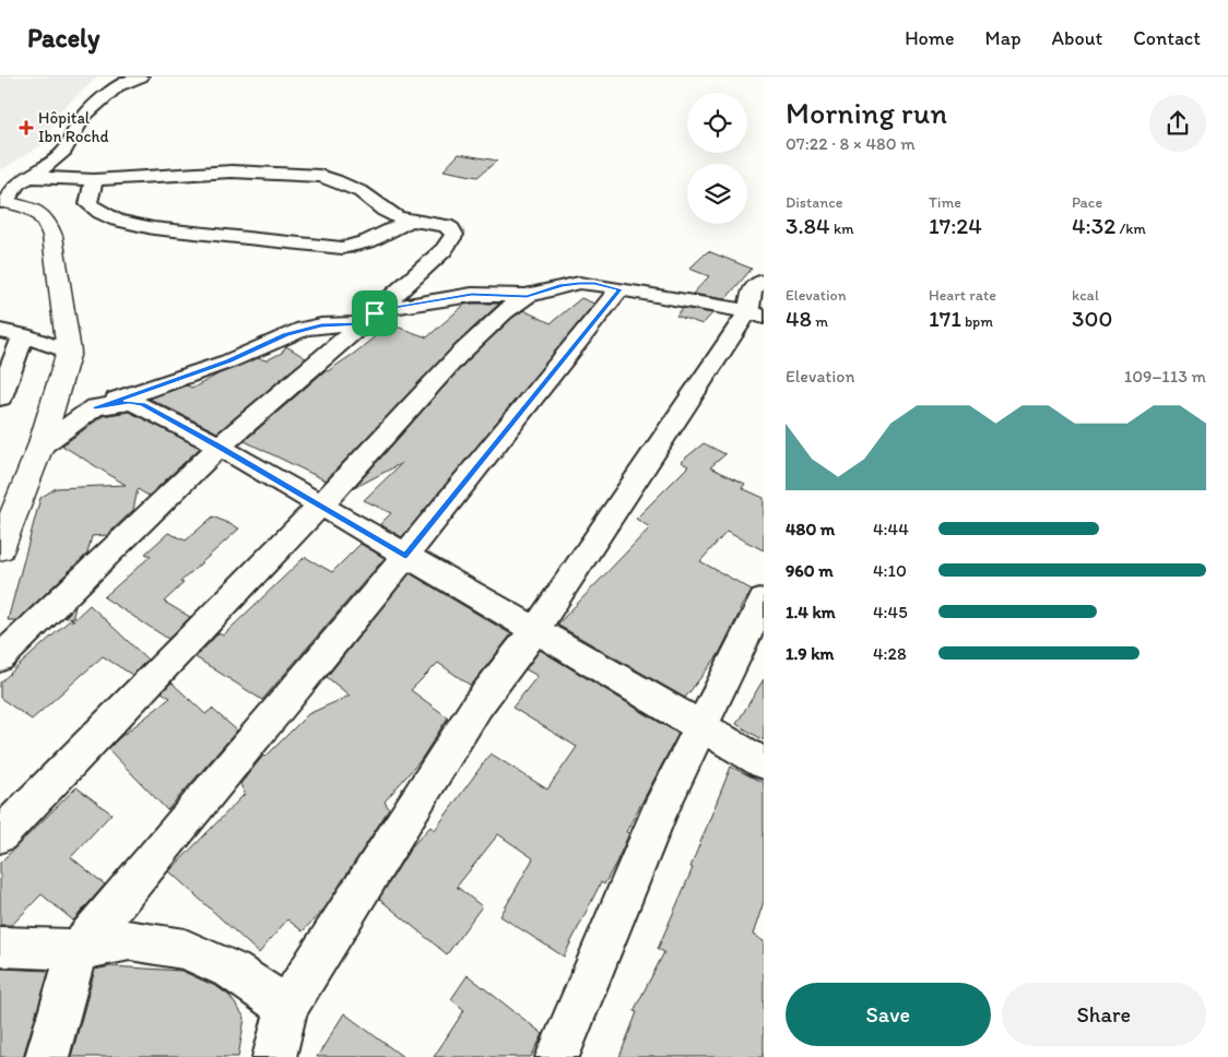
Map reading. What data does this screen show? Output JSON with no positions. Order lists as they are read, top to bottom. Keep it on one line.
{"places":{"health":["Hôpital Ibn Rochd"]},"page":{"header":"Pacely","nav":["Home","Map","About","Contact"],"heading":["Morning run","07:22 · 8 × 480 m"],"stats":[["Distance","3.84 km"],["Time","17:24"],["Pace","4:32 /km"],["Elevation","48 m"],["Heart rate","171 bpm"],["kcal","300"]],"chart":["Elevation","109–113 m"],"list":[{"name":"480 m","note":"4:44"},{"name":"960 m","note":"4:10"},{"name":"1.4 km","note":"4:45"},{"name":"1.9 km","note":"4:28"}],"buttons":["Save","Share"]}}
